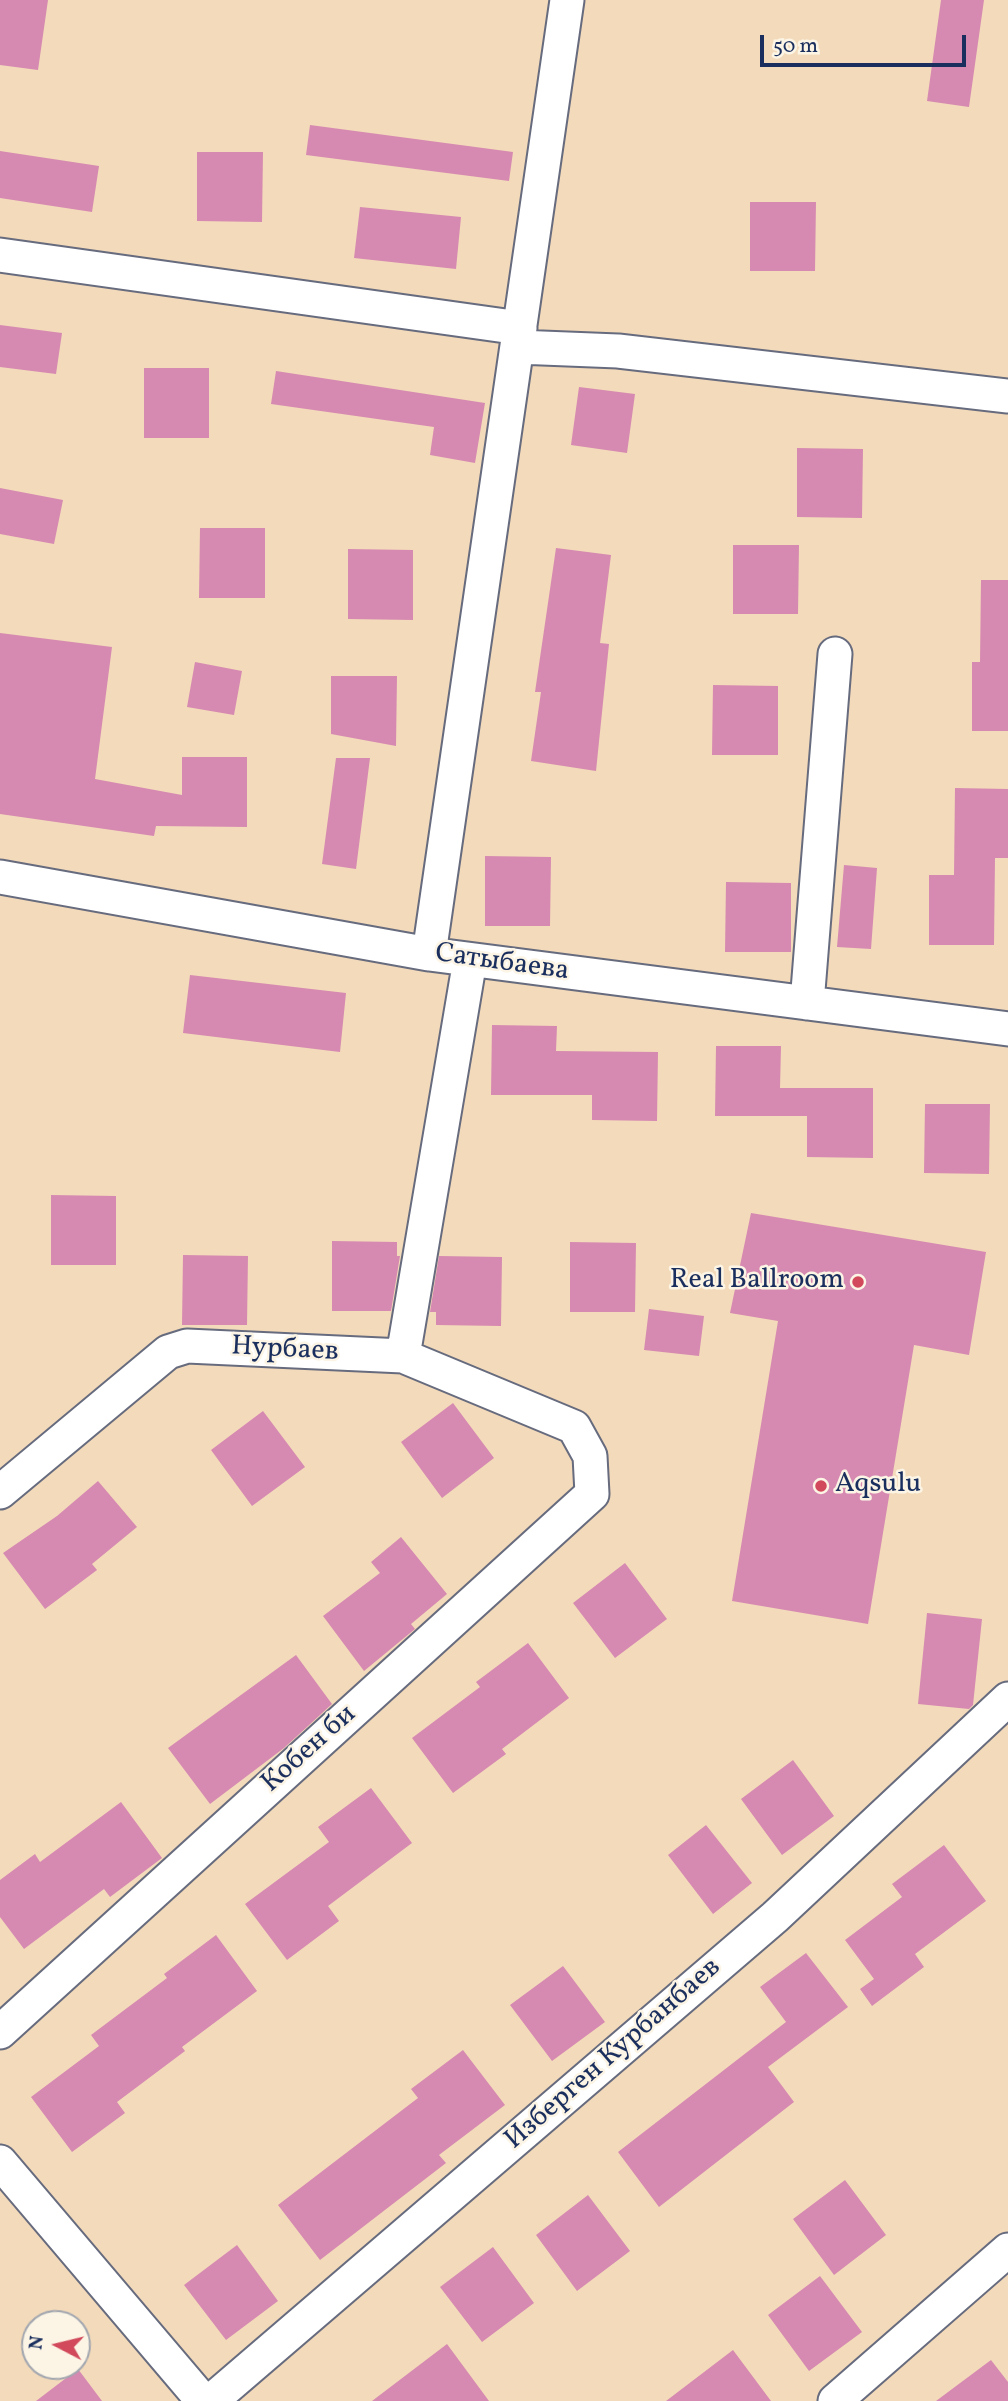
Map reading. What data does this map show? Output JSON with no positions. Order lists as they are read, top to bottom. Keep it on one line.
{"streets":{"street":["Сатыбаева","Нурбаев","Кобен би","Изберген Курбанбаев"]},"crossings":[["Нурбаев","Кобен би"]],"places":["Real Ballroom","Aqsulu"],"scale_bar":"50 m","north":"left"}
